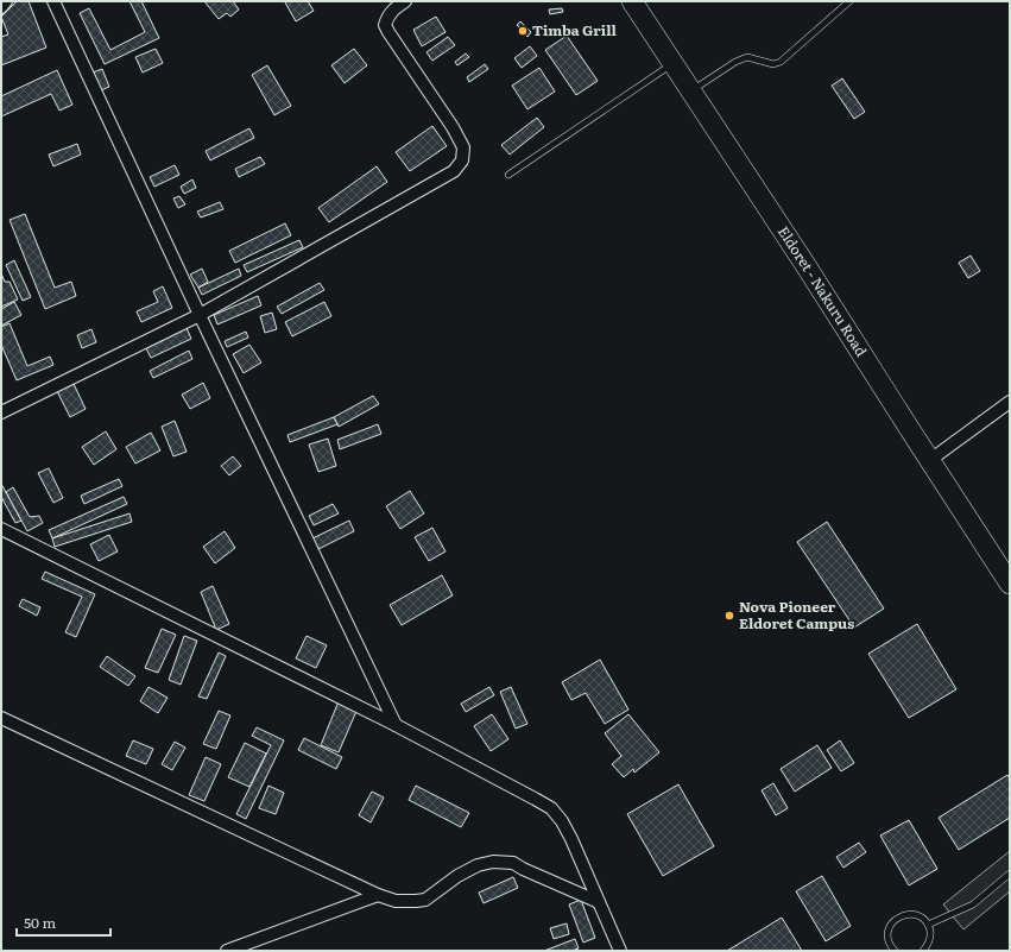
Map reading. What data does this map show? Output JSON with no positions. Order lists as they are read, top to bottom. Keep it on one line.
{"streets":{"highway":["Eldoret - Nakuru Road"]},"places":["Timba Grill","Nova Pioneer Eldoret Campus"],"scale_bar":"50 m"}
